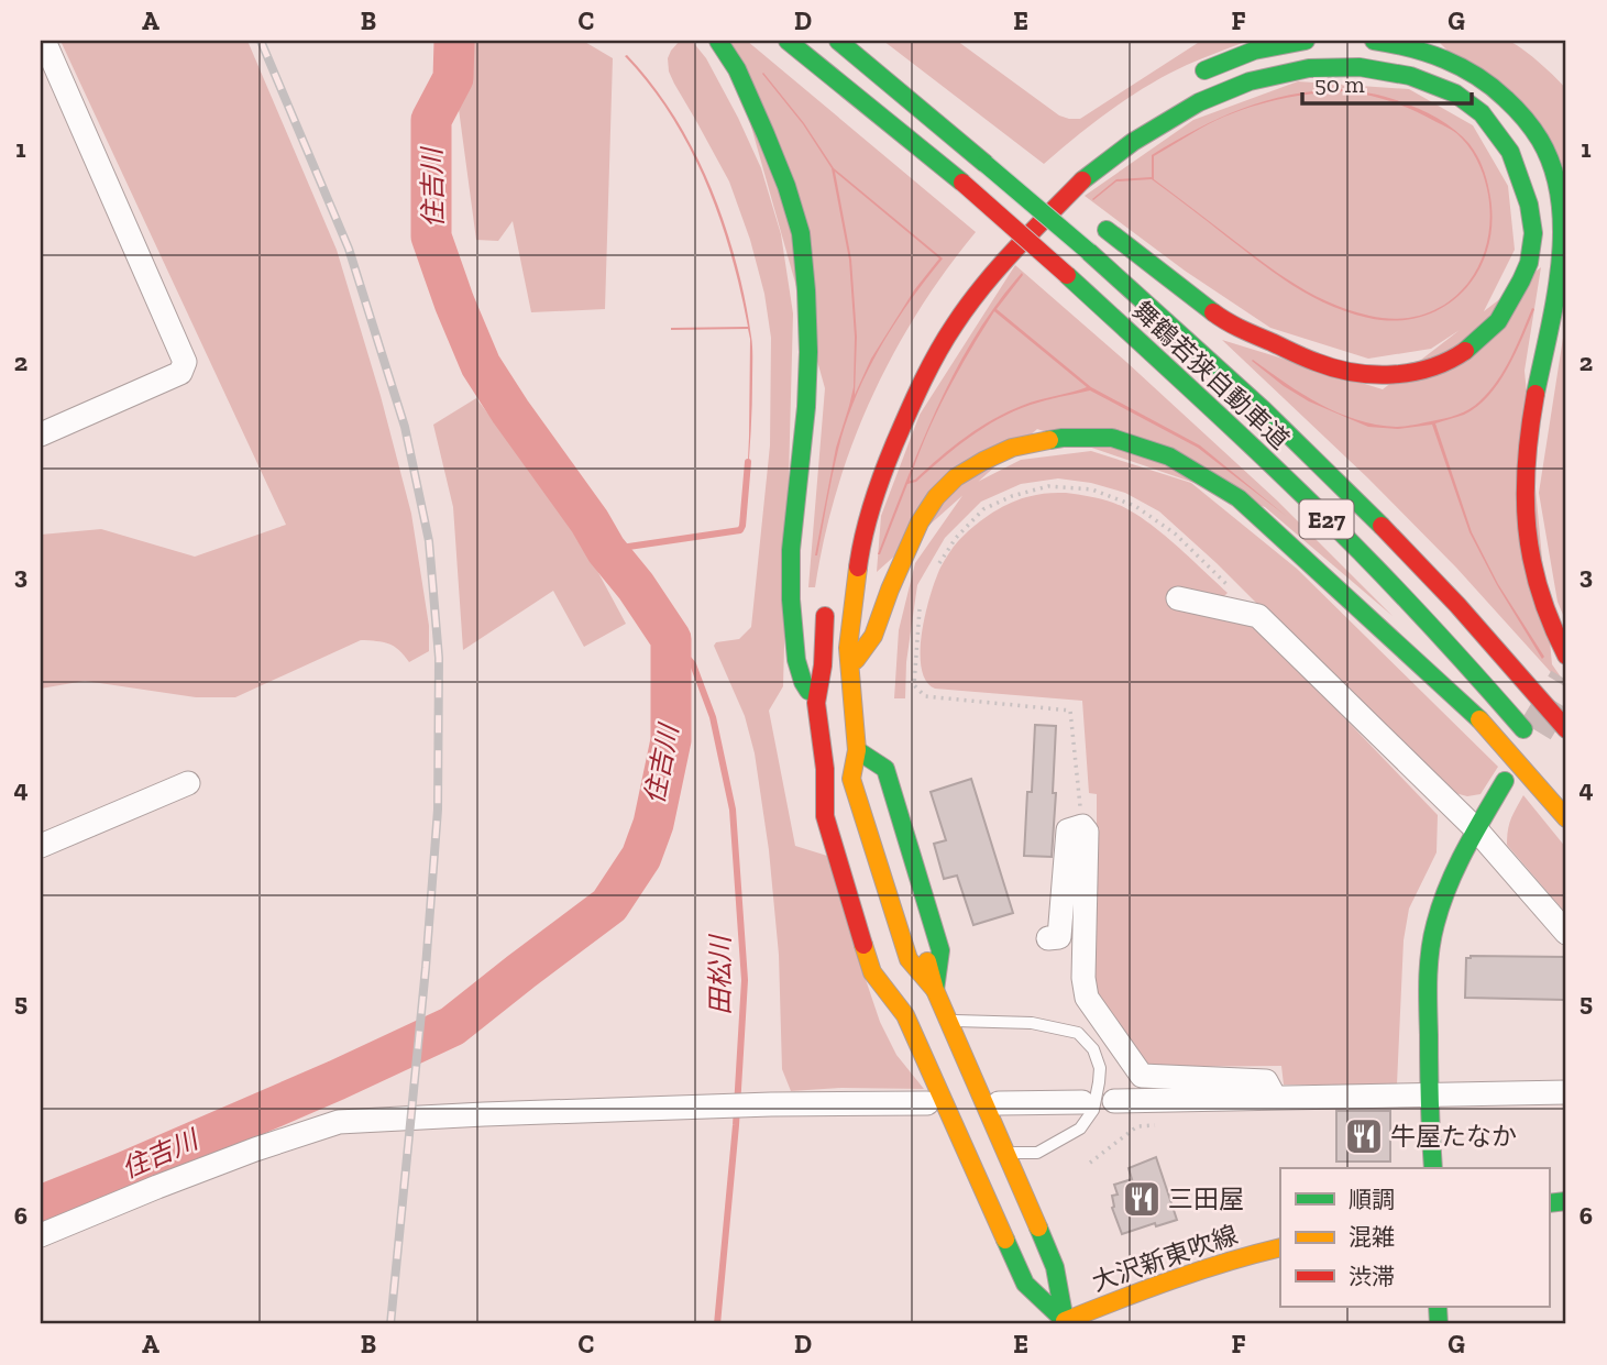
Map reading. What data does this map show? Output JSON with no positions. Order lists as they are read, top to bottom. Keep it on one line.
{"streets":{"main road":["舞鶴若狭自動車道","E27","大沢新東吹線"]},"water":["住吉川","田松川"],"places":{"restaurant":["牛屋たなか","三田屋"]},"legend":["順調","混雑","渋滞"],"scale_bar":"50 m","grid":{"columns":["A","B","C","D","E","F","G"],"rows":["1","2","3","4","5","6"]}}
